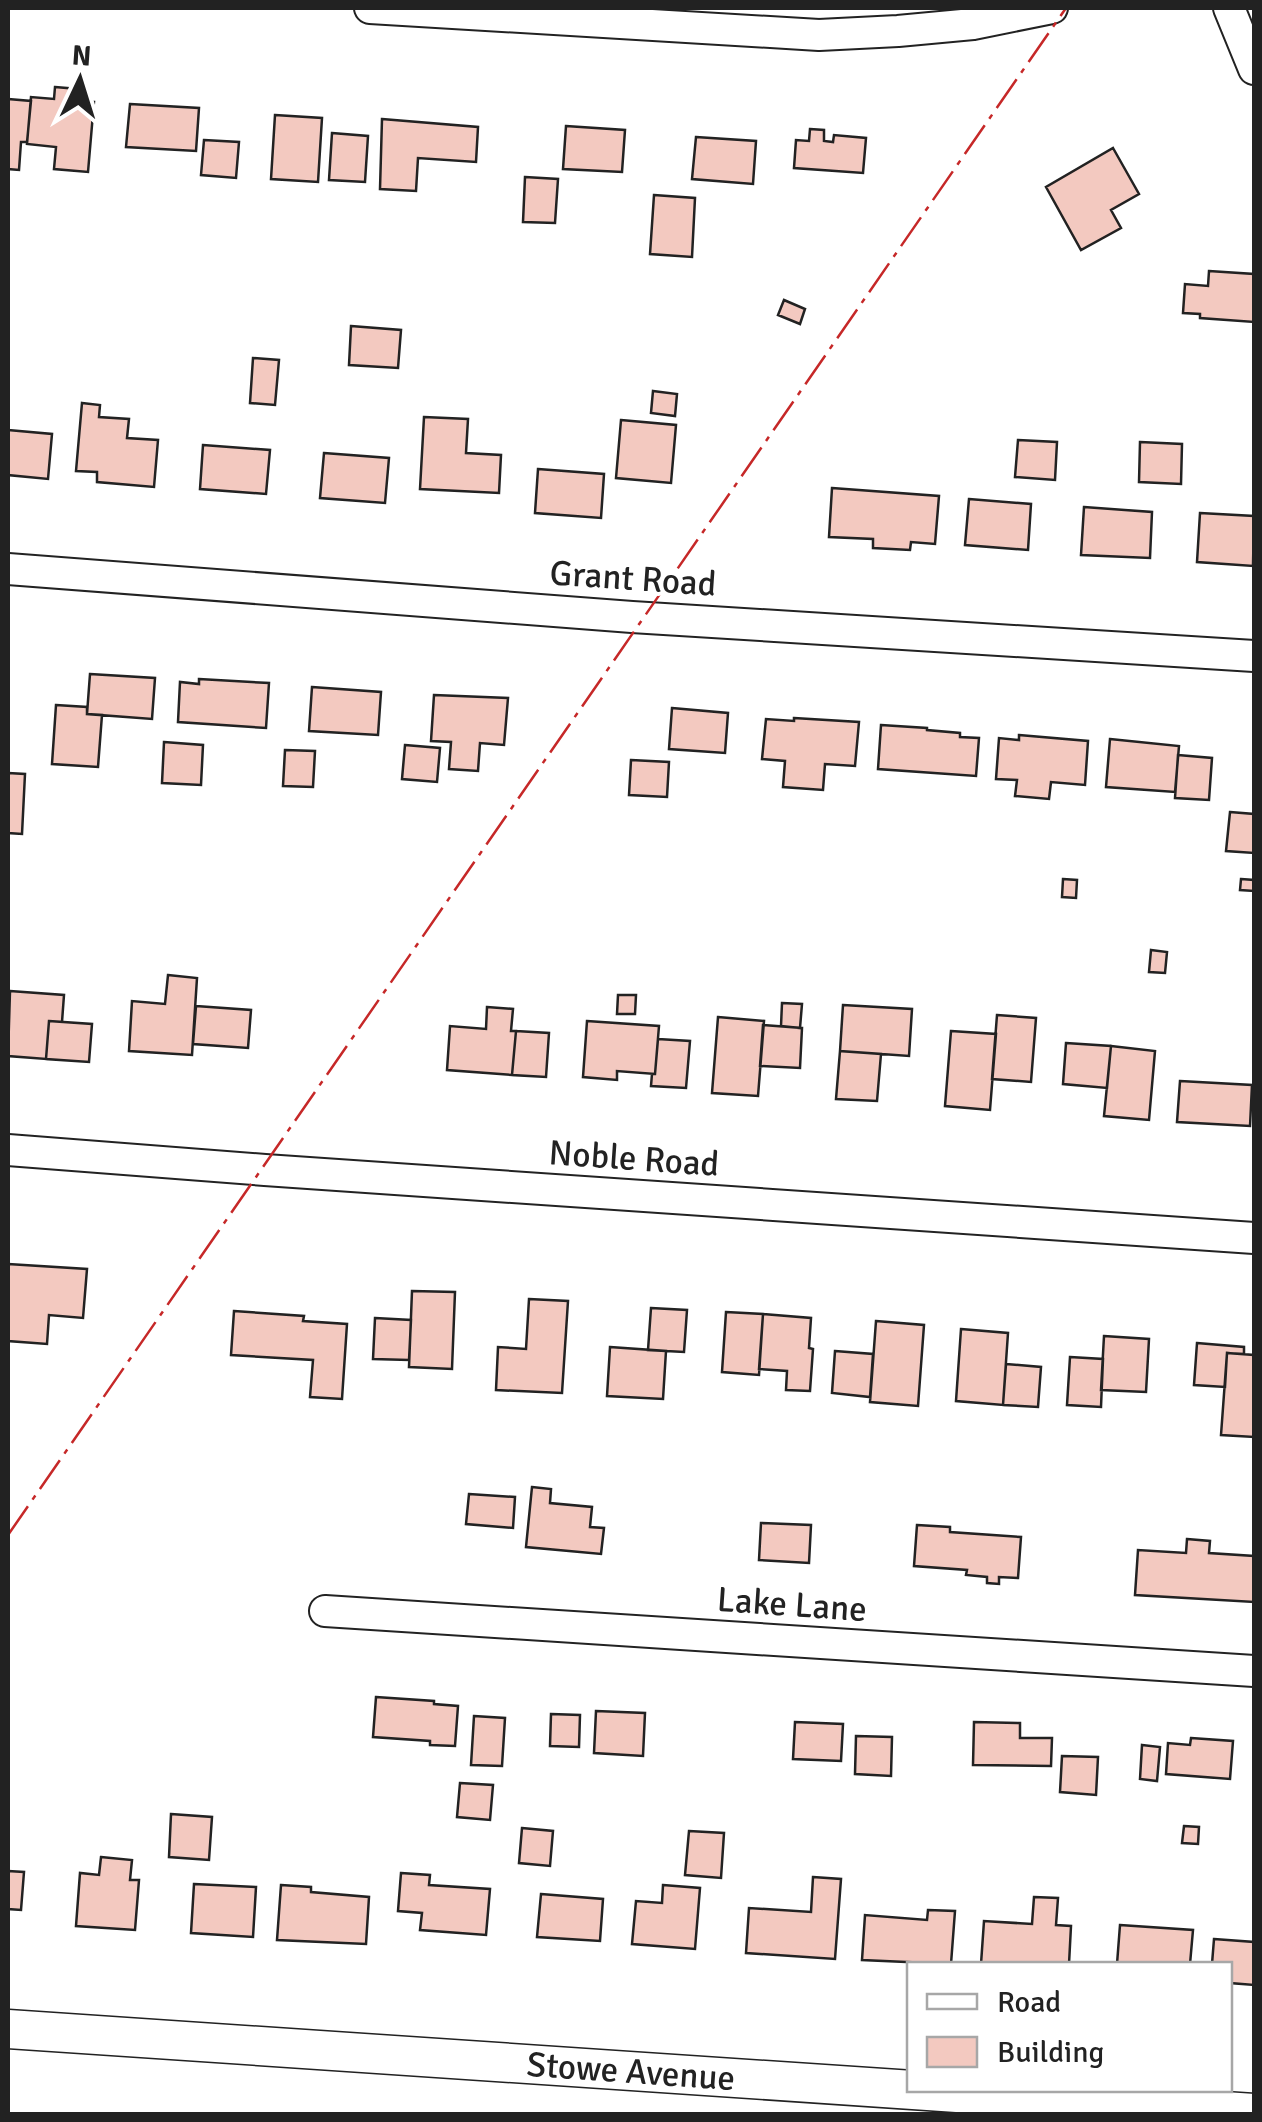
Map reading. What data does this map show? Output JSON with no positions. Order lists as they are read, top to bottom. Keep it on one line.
{"streets":{"street":["Grant Road","Noble Road","Lake Lane","Stowe Avenue"]},"legend":["Road","Building"],"north":"top"}
